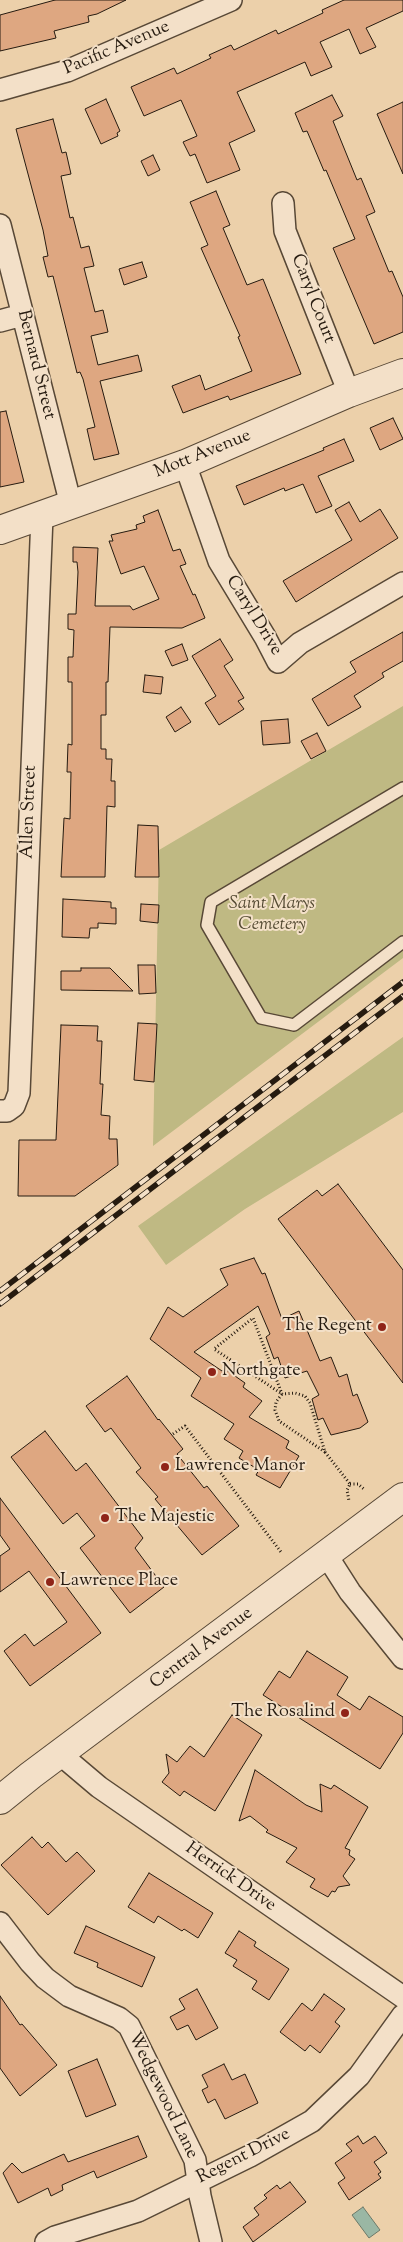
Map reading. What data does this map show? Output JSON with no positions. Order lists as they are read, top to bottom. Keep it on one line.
{"streets":{"street":["Pacific Avenue","Caryl Court","Bernard Street","Mott Avenue","Caryl Drive","Allen Street","Central Avenue","Herrick Drive","Wedgewood Lane","Regent Drive"]},"crossings":[["Caryl Court","Mott Avenue"],["Bernard Street","Mott Avenue"],["Mott Avenue","Caryl Drive"],["Mott Avenue","Allen Street"],["Central Avenue","Herrick Drive"],["Wedgewood Lane","Regent Drive"]],"parks":["Saint Marys Cemetery"],"places":["The Regent","Northgate","Lawrence Manor","The Majestic","Lawrence Place","The Rosalind"]}
